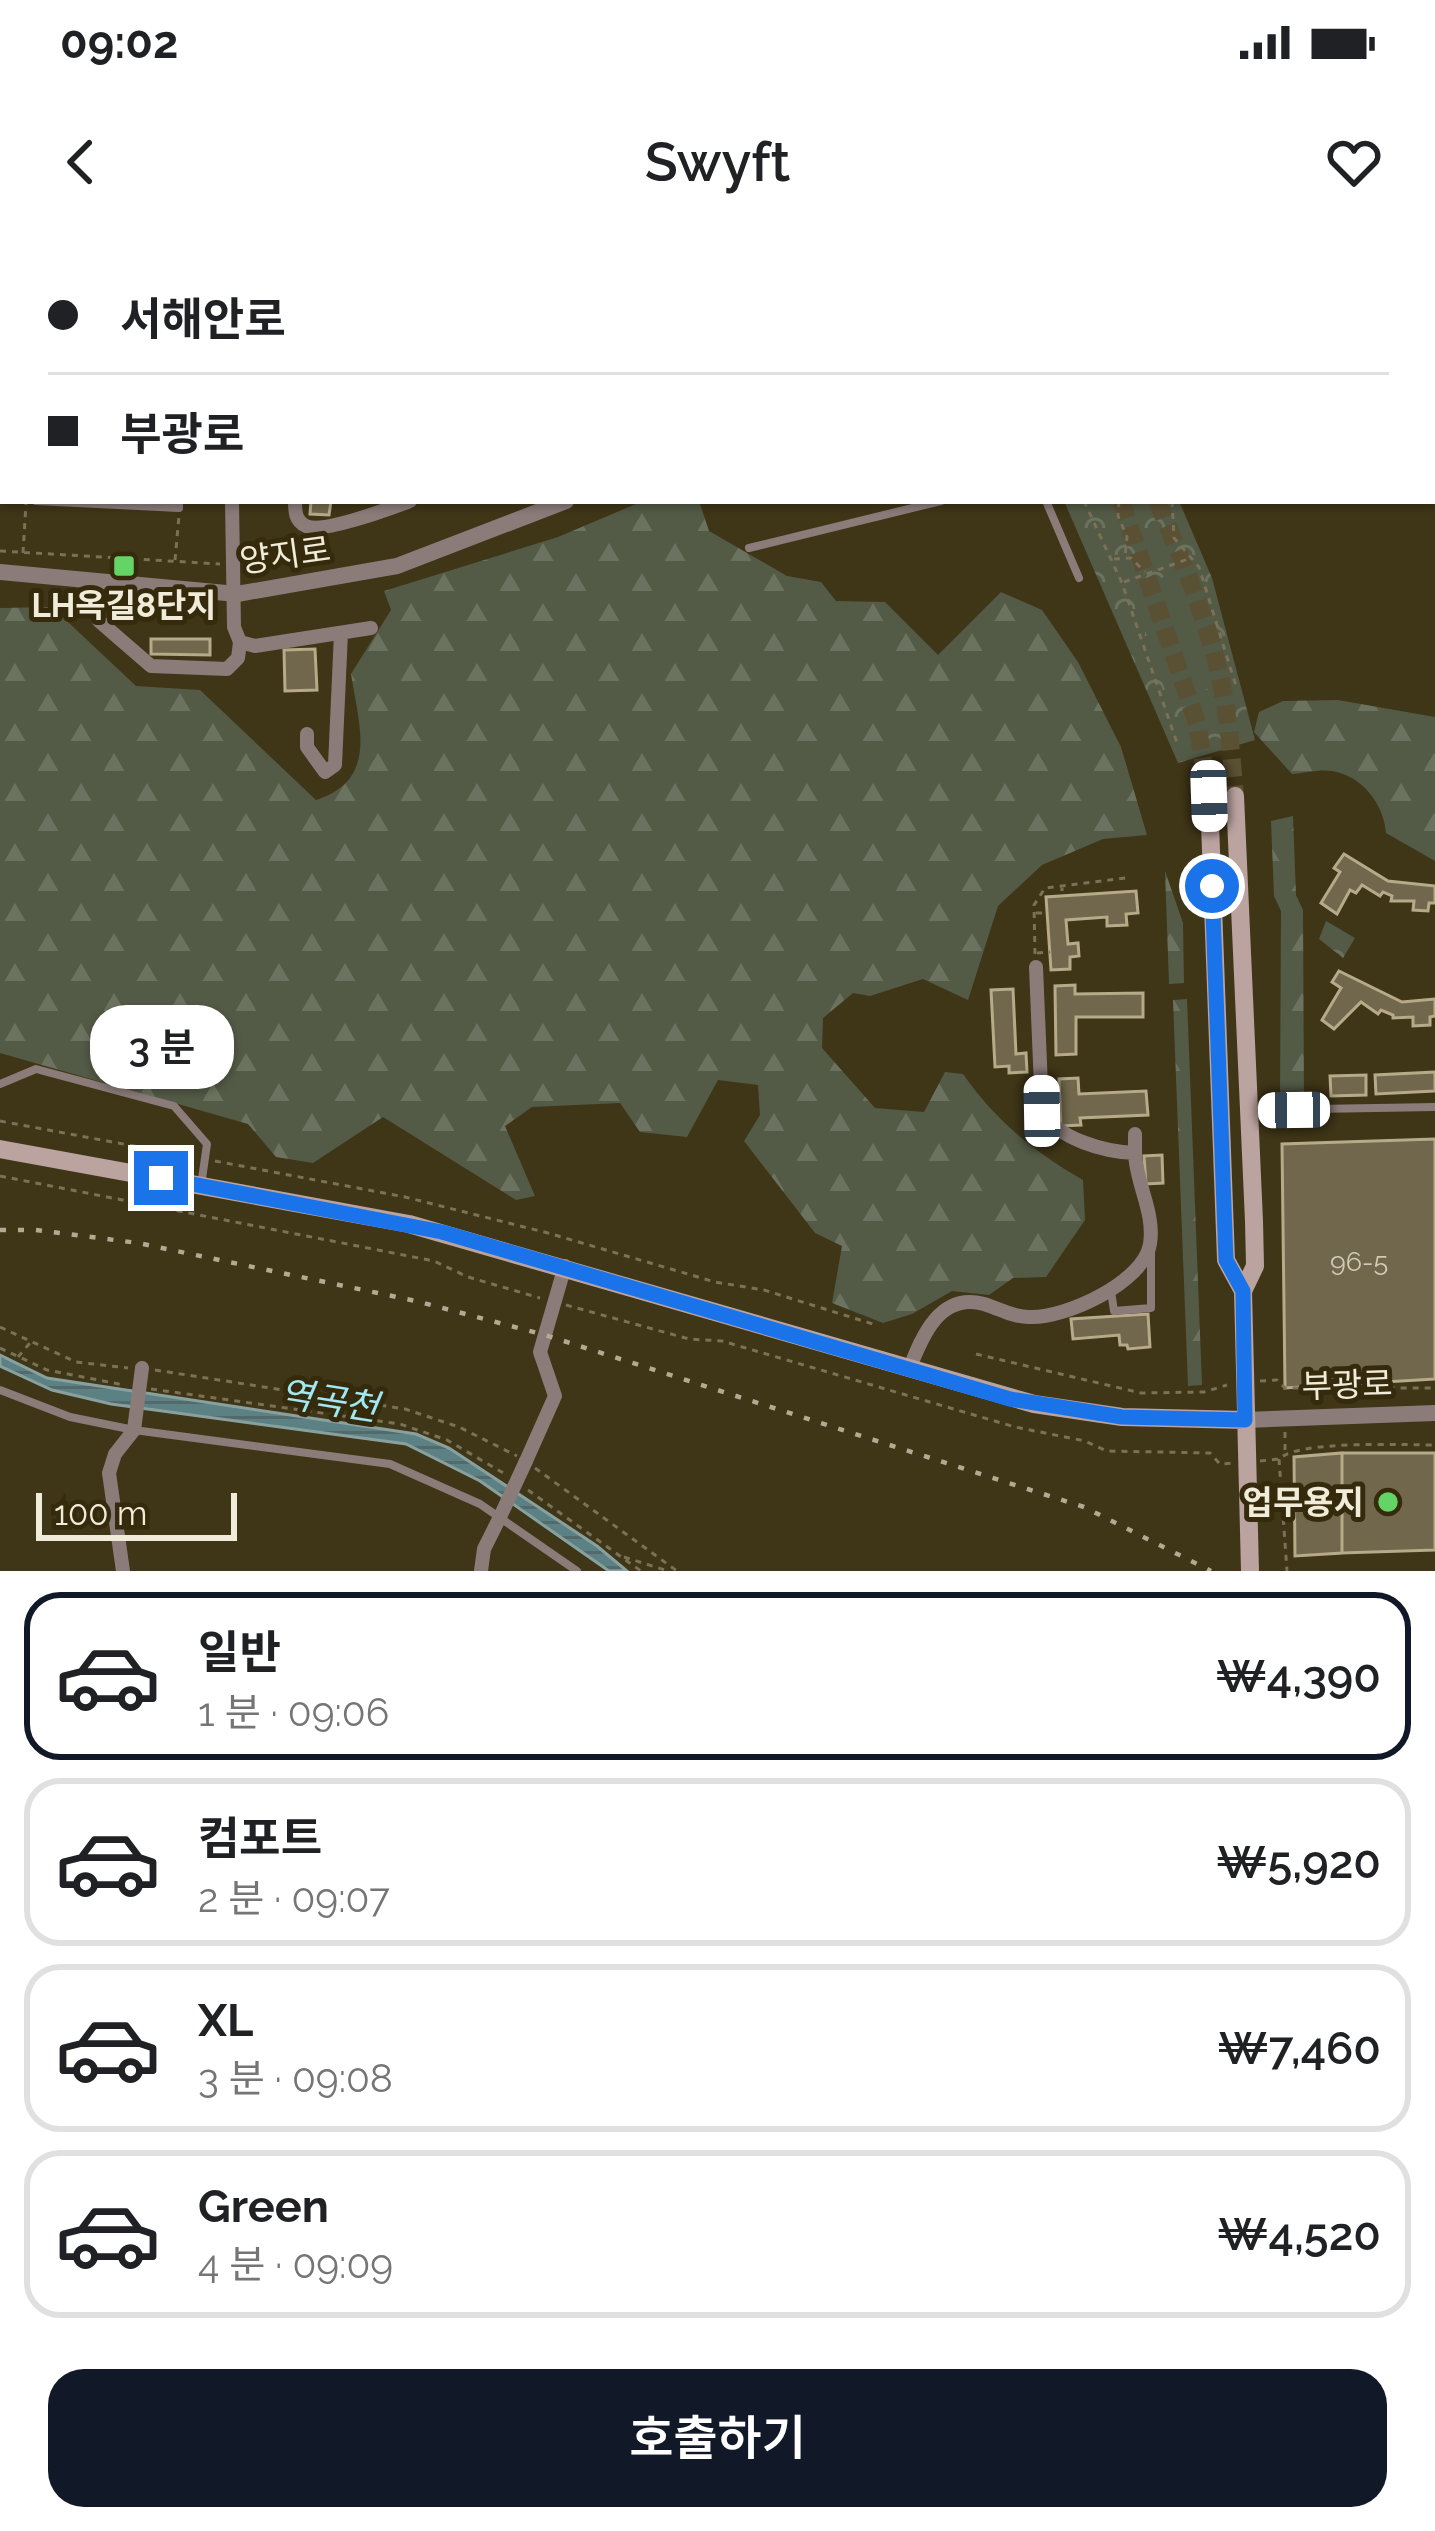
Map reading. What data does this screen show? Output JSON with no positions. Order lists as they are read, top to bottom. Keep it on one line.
{"streets":{"main road":["부광로"],"street":["양지로"]},"water":["역곡천"],"places":{"transit":["LH옥길8단지"],"other":["업무용지"]},"house_numbers":["96-5"],"scale_bar":"100 m","page":{"status":"09:02","header":"Swyft","banner":["서해안로","부광로"],"bubble":"3 분","scale":"100 m","list":[{"name":"일반","note":"1 분 · 09:06","value":"₩4,390"},{"name":"컴포트","note":"2 분 · 09:07","value":"₩5,920"},{"name":"XL","note":"3 분 · 09:08","value":"₩7,460"},{"name":"Green","note":"4 분 · 09:09","value":"₩4,520"}],"buttons":"호출하기"}}
